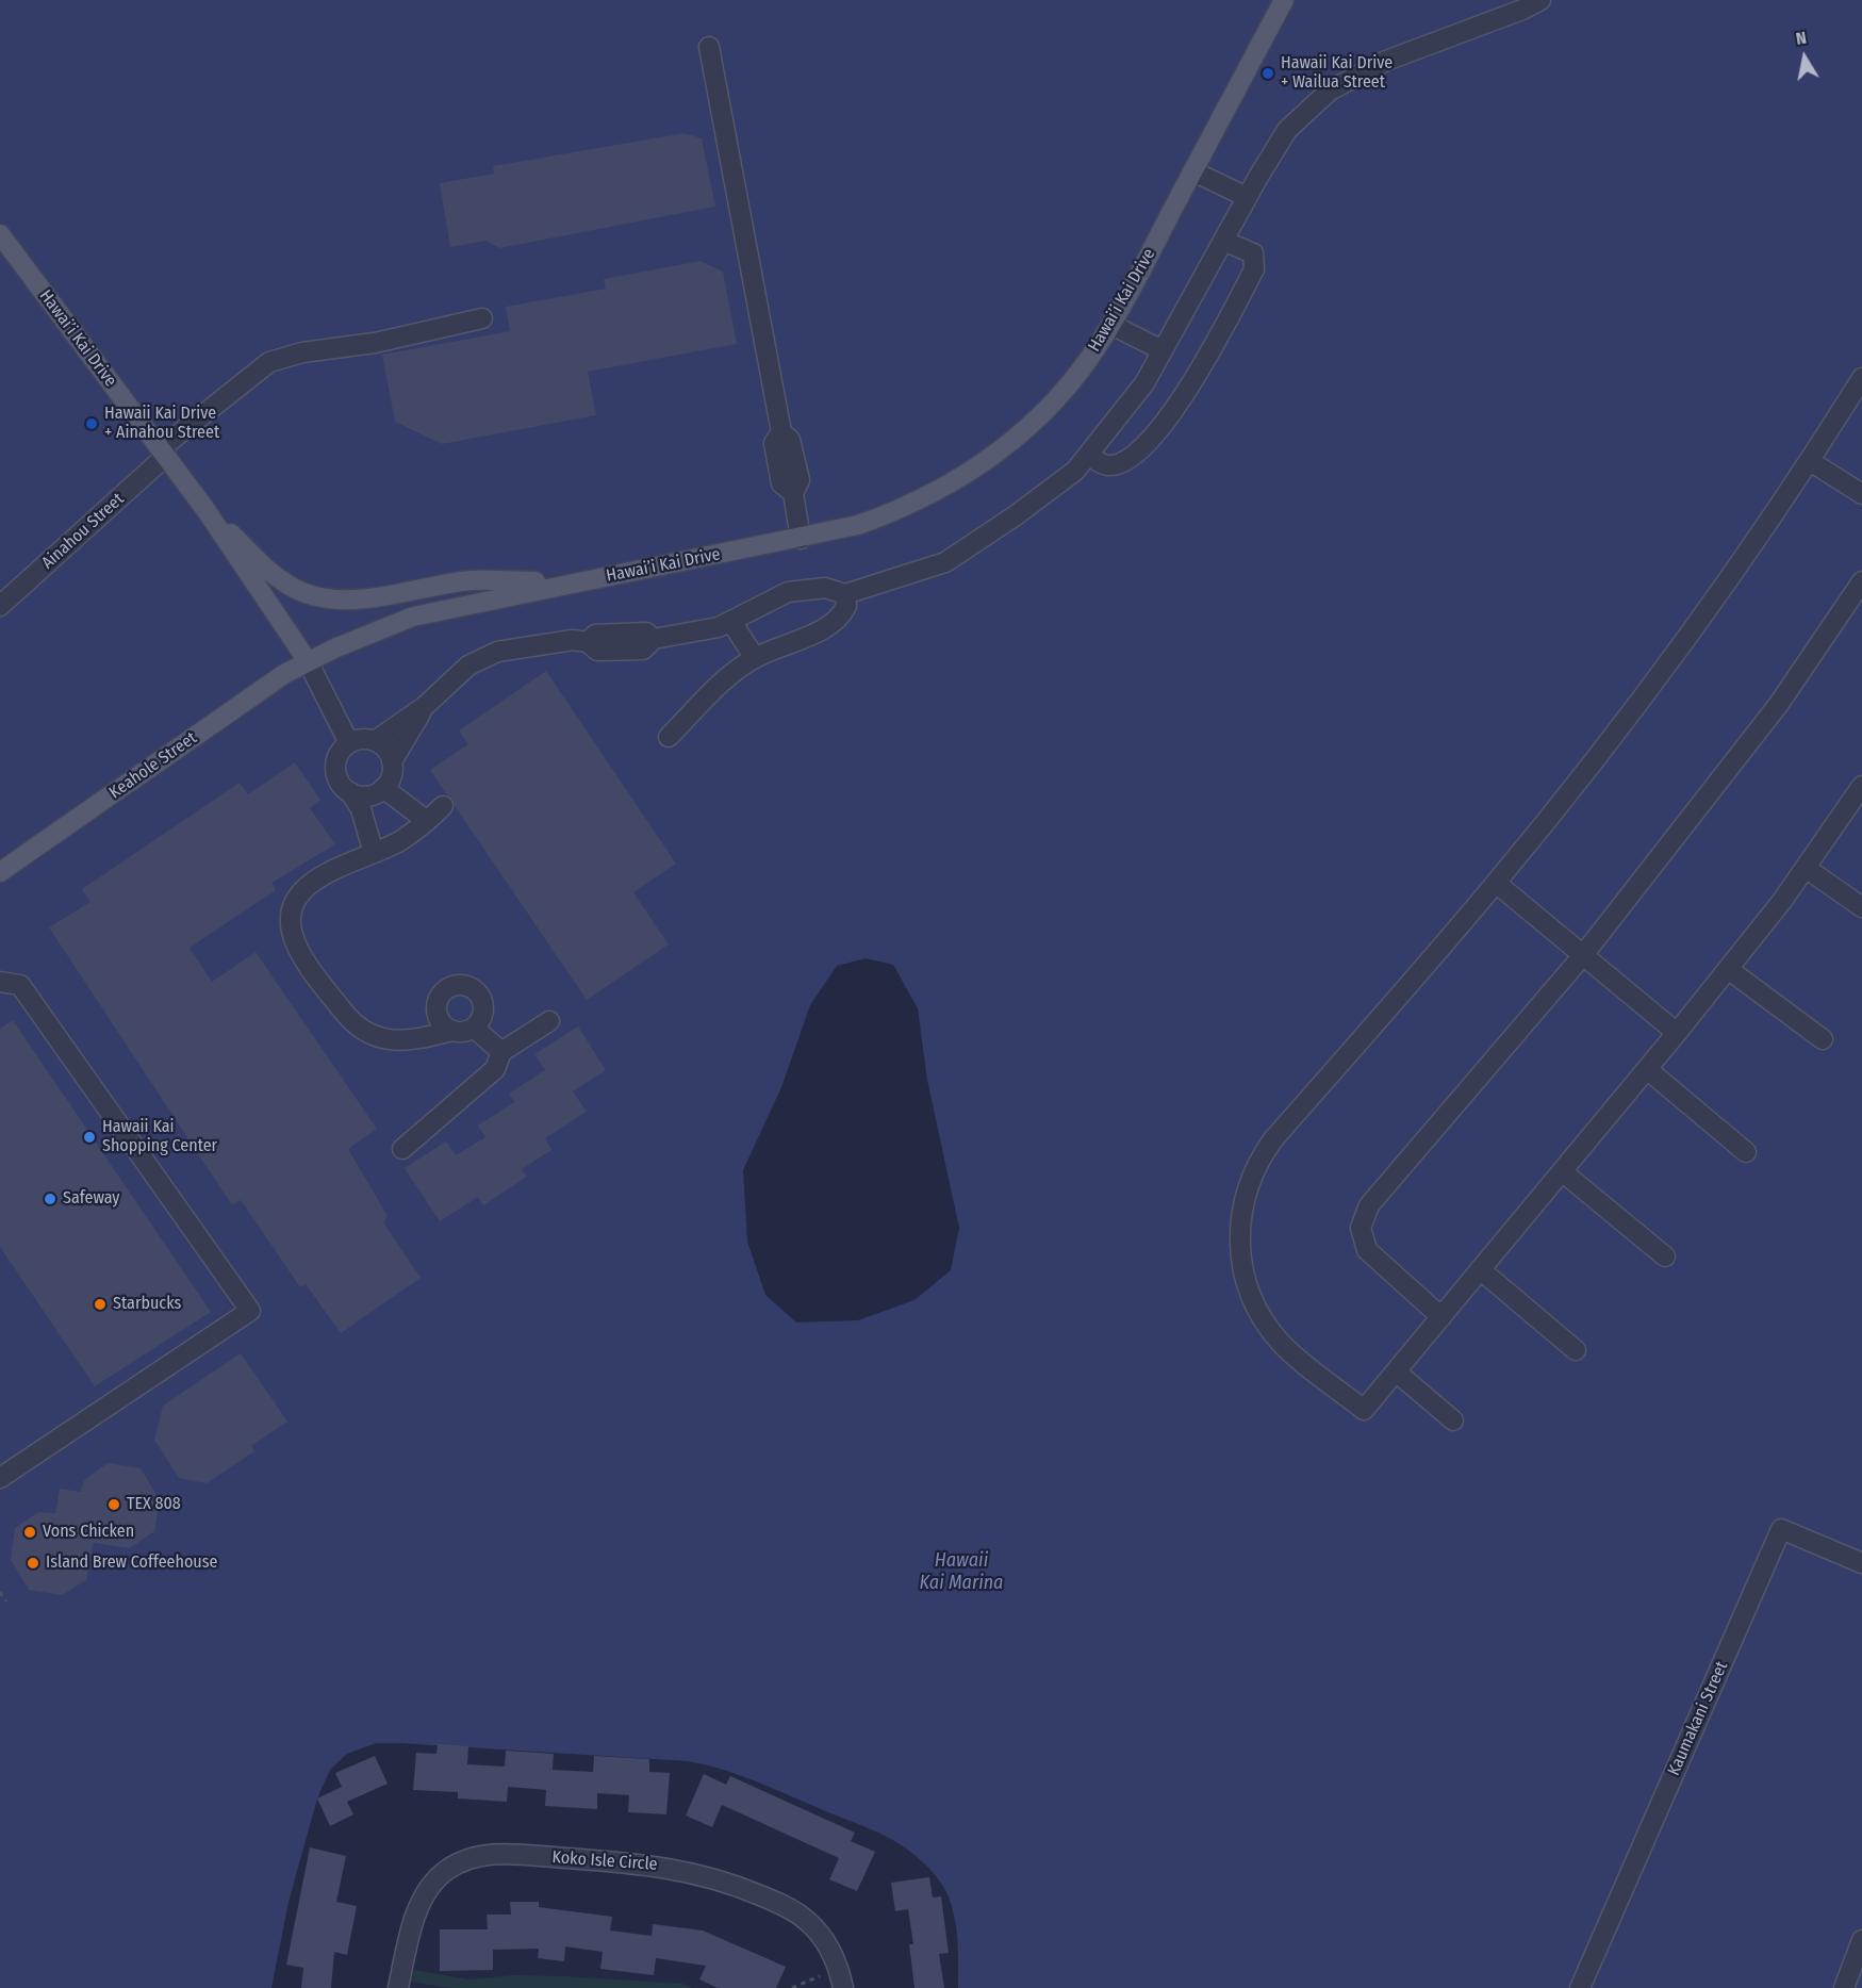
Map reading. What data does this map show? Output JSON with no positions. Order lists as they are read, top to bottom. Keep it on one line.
{"streets":{"main road":["Hawai’i Kai Drive","Keahole Street"],"street":["Ainahou Street","Kaumakani Street","Koko Isle Circle"]},"crossings":[["Hawai’i Kai Drive","Ainahou Street"],["Hawai’i Kai Drive","Keahole Street"]],"water":["Hawaii Kai Marina"],"places":["Hawaii Kai Drive + Wailua Street","Hawaii Kai Drive + Ainahou Street","Hawaii Kai Shopping Center","Safeway","Starbucks","TEX 808","Vons Chicken","Island Brew Coffeehouse"],"north":"top"}
